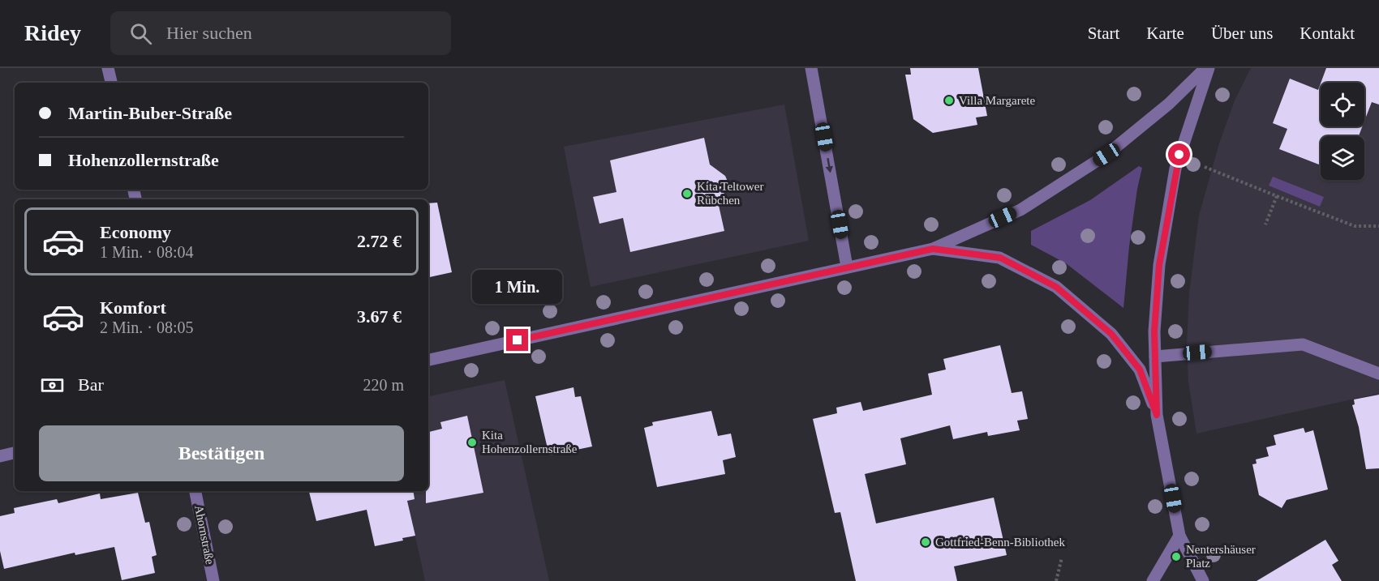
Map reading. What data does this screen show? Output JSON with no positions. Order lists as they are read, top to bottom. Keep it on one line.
{"streets":{"street":["Ahornstraße"]},"places":["Villa Margarete","Kita Teltower Rübchen","Kita Hohenzollernstraße","Gottfried-Benn-Bibliothek","Nentershäuser Platz"],"page":{"header":"Ridey","search":"Hier suchen","nav":["Start","Karte","Über uns","Kontakt"],"banner":["Martin-Buber-Straße","Hohenzollernstraße"],"list":[{"name":"Economy","note":"1 Min. · 08:04","value":"2.72 €"},{"name":"Komfort","note":"2 Min. · 08:05","value":"3.67 €"}],"bubble":"1 Min.","pay":["Bar","220 m"],"buttons":"Bestätigen"}}
